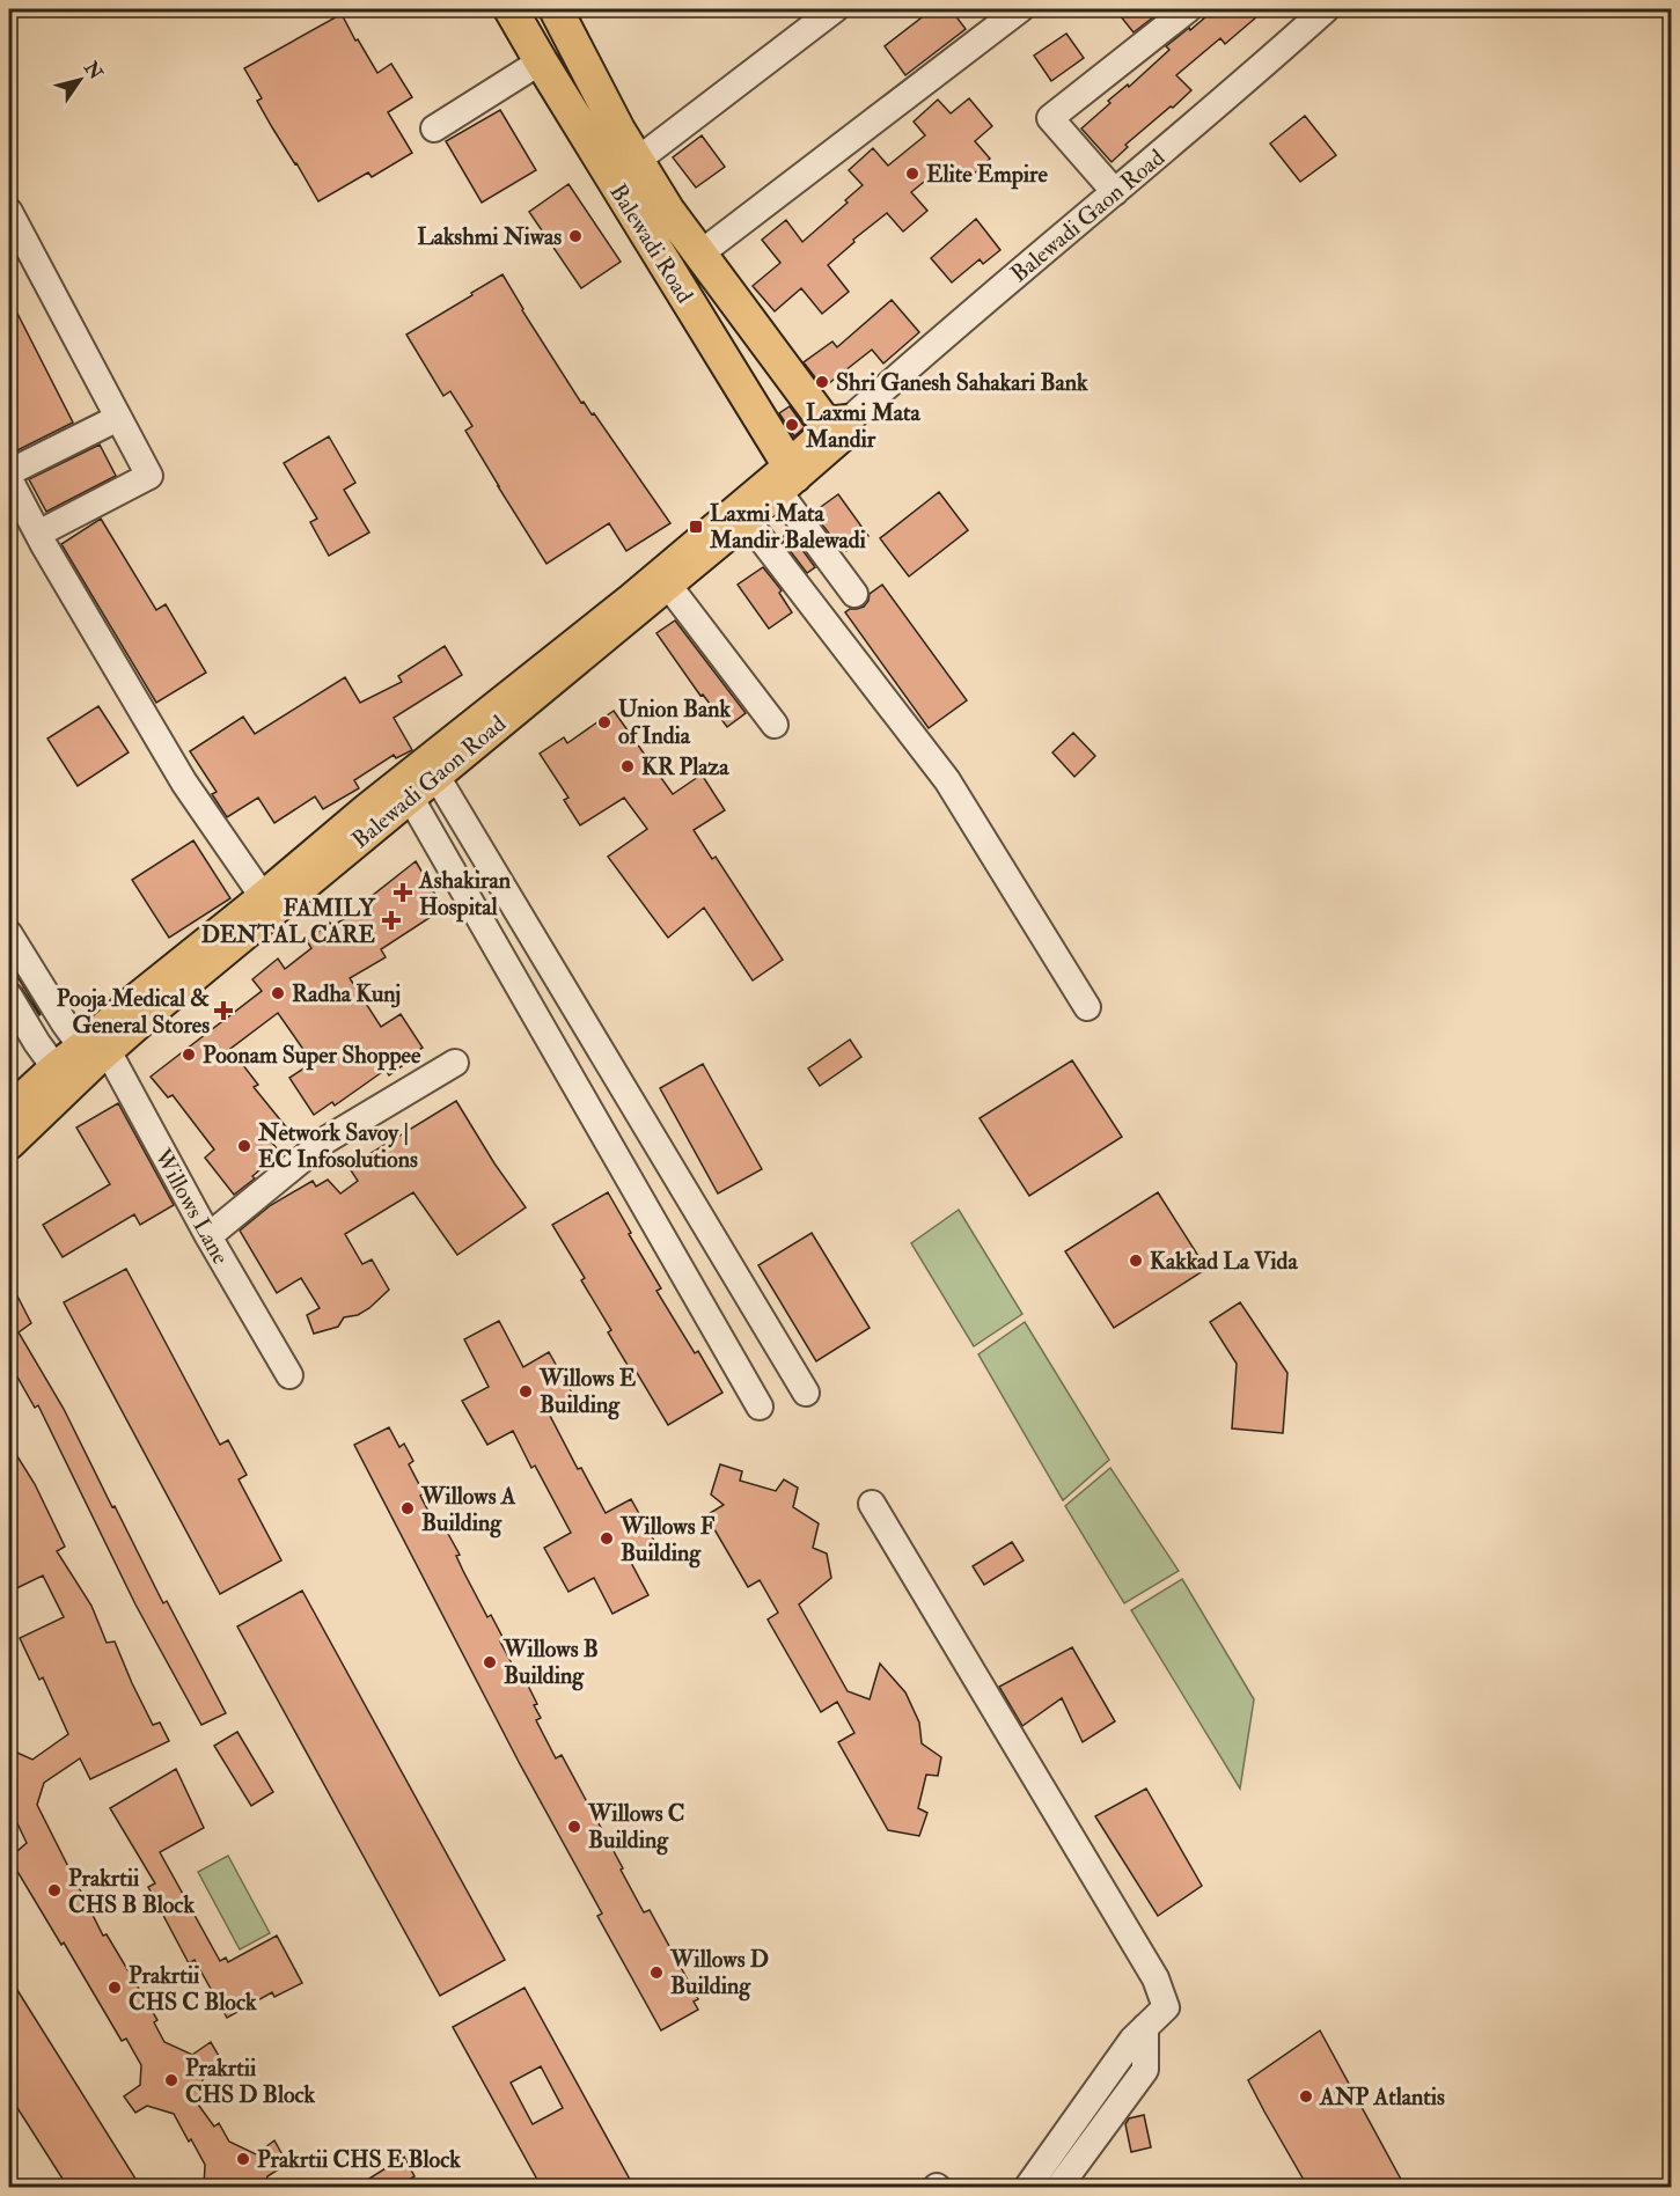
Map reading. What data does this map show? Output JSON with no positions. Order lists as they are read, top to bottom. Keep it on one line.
{"streets":{"main road":["Balewadi Gaon Road","Balewadi Road"],"street":["Willows Lane"]},"crossings":[["Balewadi Gaon Road","Balewadi Road"],["Balewadi Gaon Road","Willows Lane"]],"places":{"other":["Elite Empire","Lakshmi Niwas","Shri Ganesh Sahakari Bank","Laxmi Mata Mandir","Union Bank of India","KR Plaza","Radha Kunj","Poonam Super Shoppee","Network Savoy | EC Infosolutions","Kakkad La Vida","Willows E Building","Willows A Building","Willows F Building","Willows B Building","Willows C Building","Prakrtii CHS B Block","Willows D Building","Prakrtii CHS C Block","Prakrtii CHS D Block","ANP Atlantis","Prakrtii CHS E Block"],"transit":["Laxmi Mata Mandir Balewadi"],"health":["Ashakiran Hospital","FAMILY DENTAL CARE","Pooja Medical & General Stores"]},"north":"top right"}
